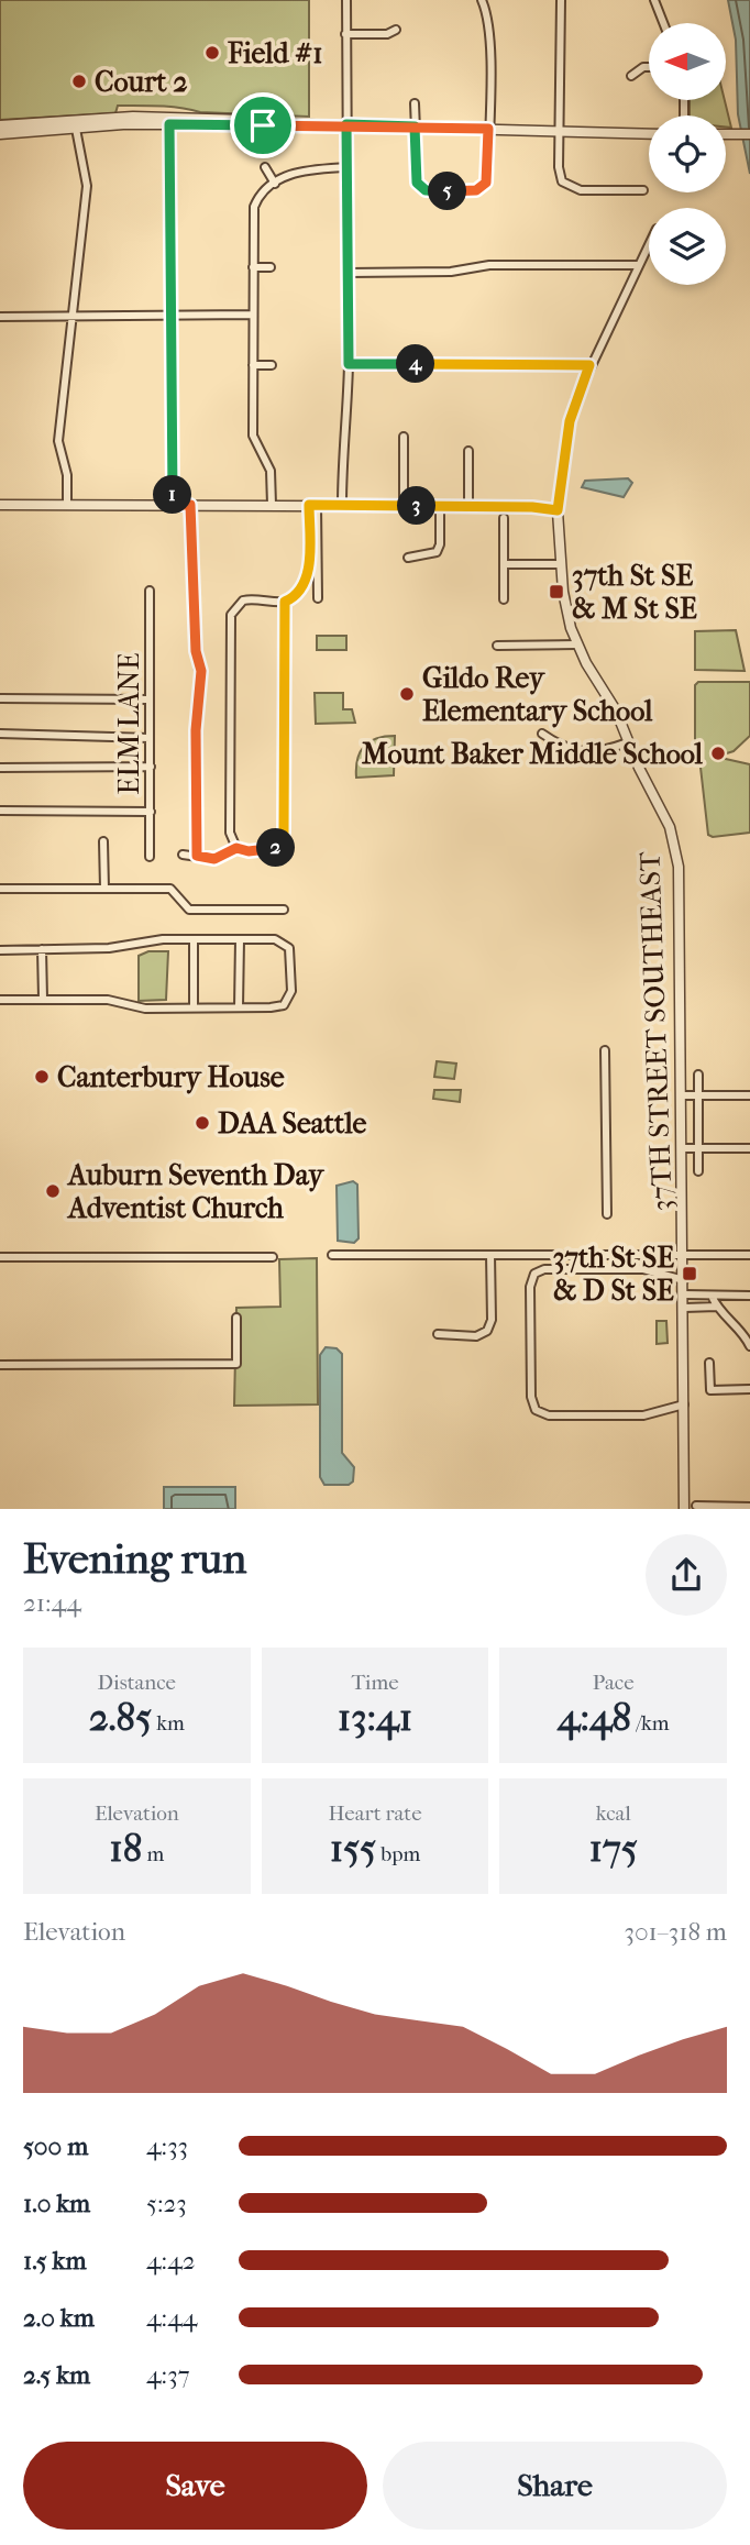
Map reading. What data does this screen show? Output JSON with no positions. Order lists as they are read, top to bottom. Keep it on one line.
{"streets":{"street":["ELM LANE","37TH STREET SOUTHEAST"]},"places":{"other":["Field #1","Court 2","Gildo Rey Elementary School","Mount Baker Middle School","Canterbury House","DAA Seattle","Auburn Seventh Day Adventist Church"],"transit":["37th St SE & M St SE","37th St SE & D St SE"]},"north":"left","page":{"pins":["5","4","1","3","2"],"heading":["Evening run","21:44"],"stats":[["Distance","2.85 km"],["Time","13:41"],["Pace","4:48 /km"],["Elevation","18 m"],["Heart rate","155 bpm"],["kcal","175"]],"chart":["Elevation","301–318 m"],"list":[{"name":"500 m","note":"4:33"},{"name":"1.0 km","note":"5:23"},{"name":"1.5 km","note":"4:42"},{"name":"2.0 km","note":"4:44"},{"name":"2.5 km","note":"4:37"}],"buttons":["Save","Share"]}}
